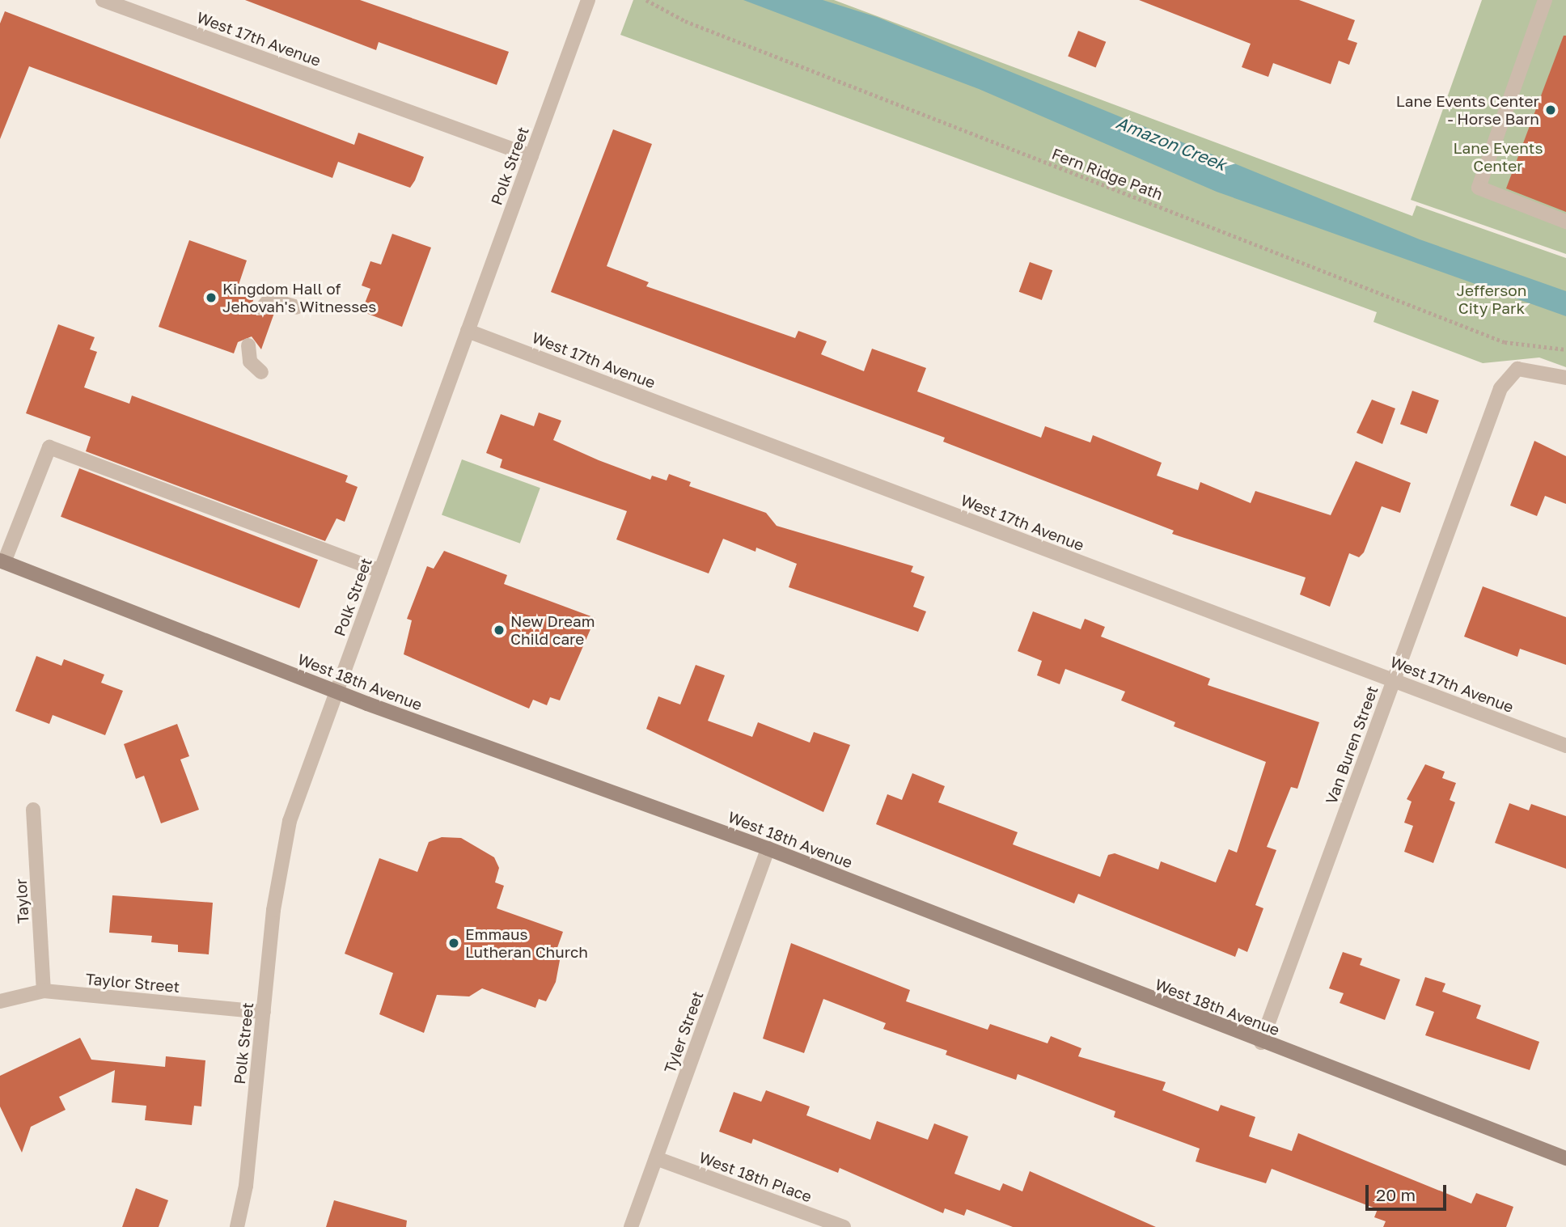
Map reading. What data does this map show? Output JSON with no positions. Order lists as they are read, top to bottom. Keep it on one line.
{"streets":{"main road":["West 18th Avenue"],"street":["West 17th Avenue","Polk Street","Van Buren Street","Taylor","Taylor Street","Tyler Street","West 18th Place"],"path":["Fern Ridge Path"]},"crossings":[["West 17th Avenue","Polk Street"],["West 17th Avenue","Van Buren Street"],["Polk Street","West 18th Avenue"],["Polk Street","Taylor Street"],["West 18th Avenue","Van Buren Street"],["West 18th Avenue","Tyler Street"],["Taylor","Taylor Street"],["Tyler Street","West 18th Place"]],"water":["Amazon Creek"],"parks":["Lane Events Center","Jefferson City Park"],"places":["Lane Events Center - Horse Barn","Kingdom Hall of Jehovah's Witnesses","New Dream Child care","Emmaus Lutheran Church"],"scale_bar":"20 m"}
